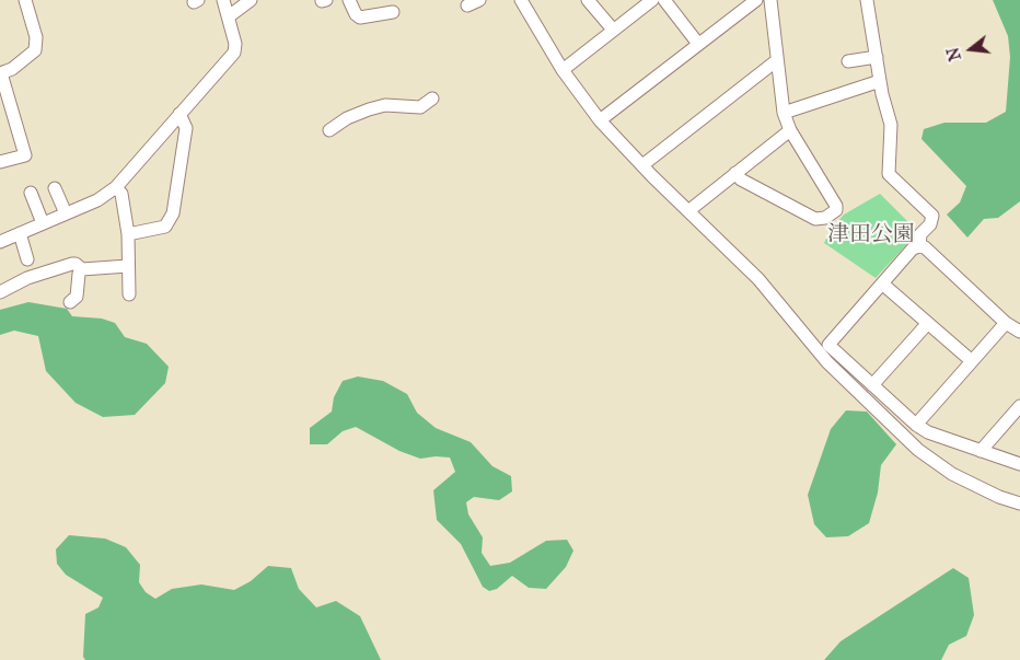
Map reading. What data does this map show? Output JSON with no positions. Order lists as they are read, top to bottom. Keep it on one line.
{"parks":["津田公園"],"north":"left"}
